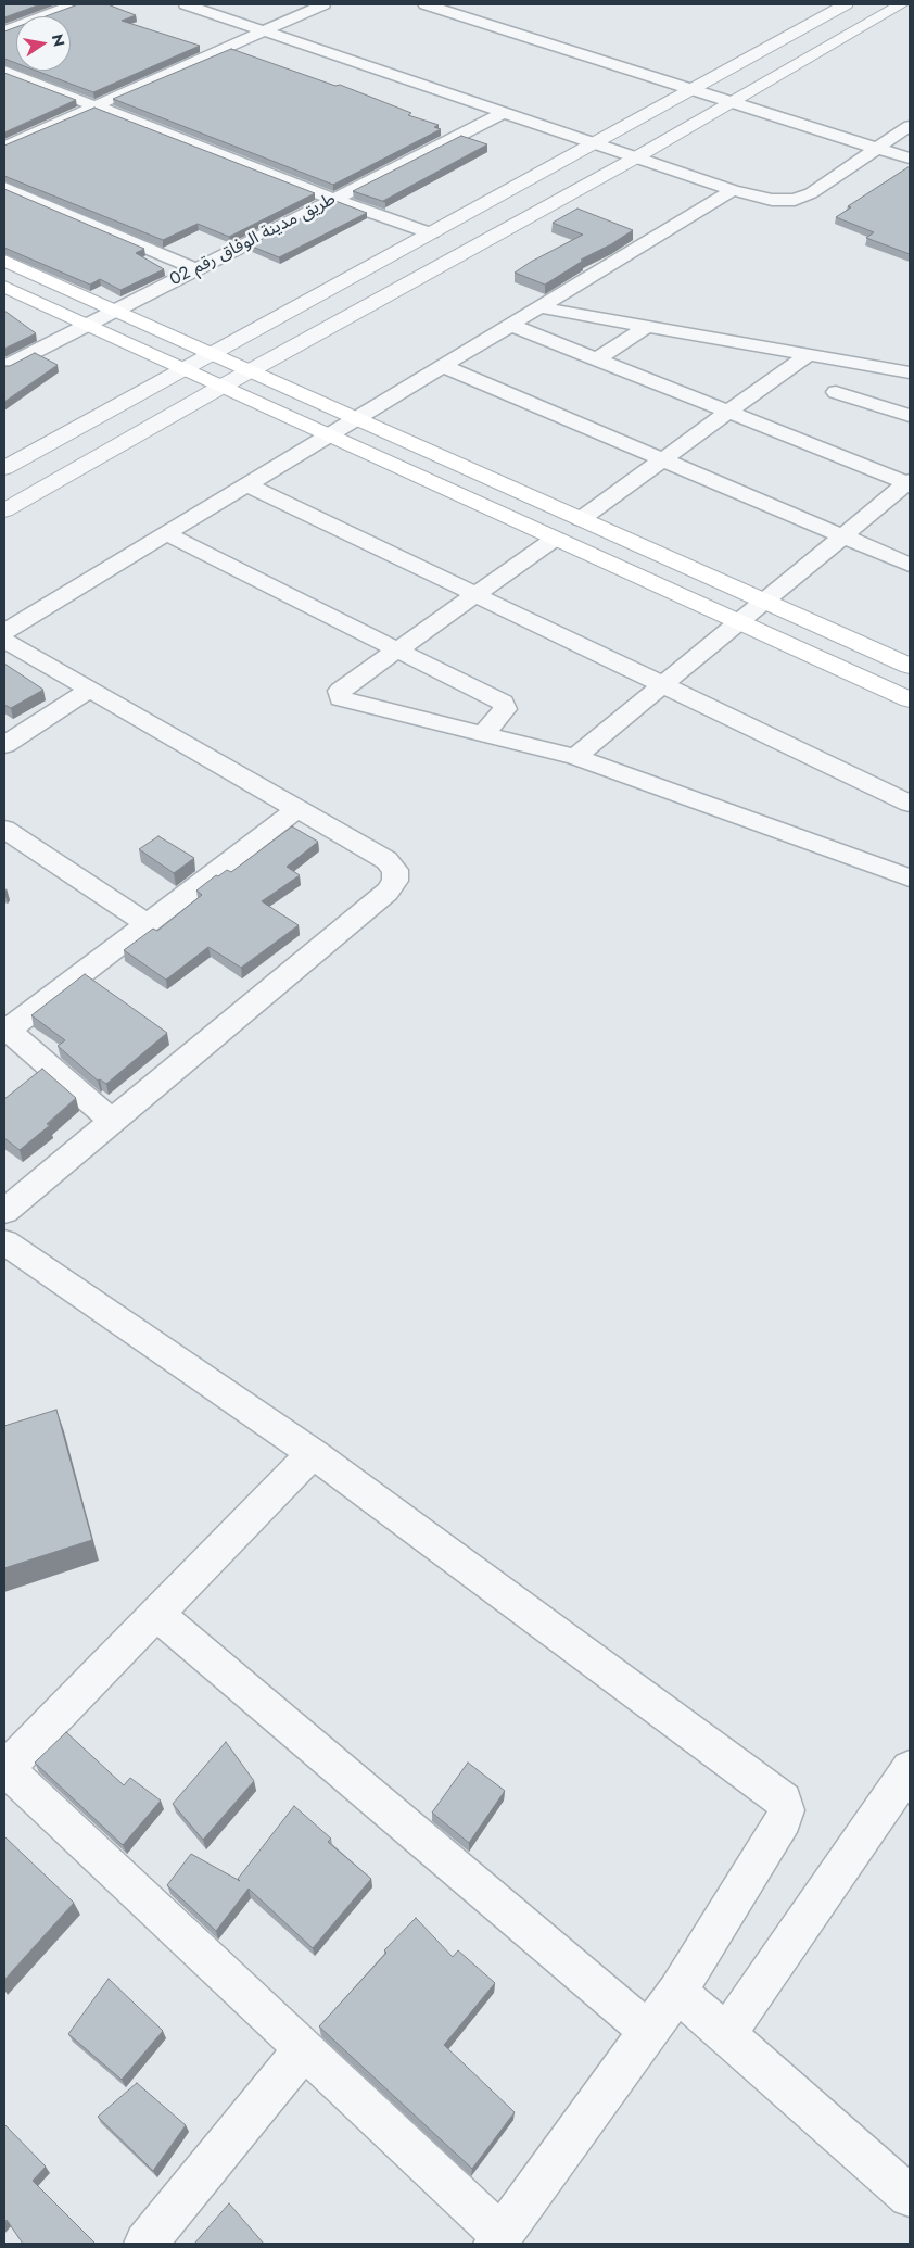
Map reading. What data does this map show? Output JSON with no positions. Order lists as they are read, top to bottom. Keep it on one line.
{"streets":{"street":["طريق مدينة الوفاق رقم 02"]},"north":"right"}
